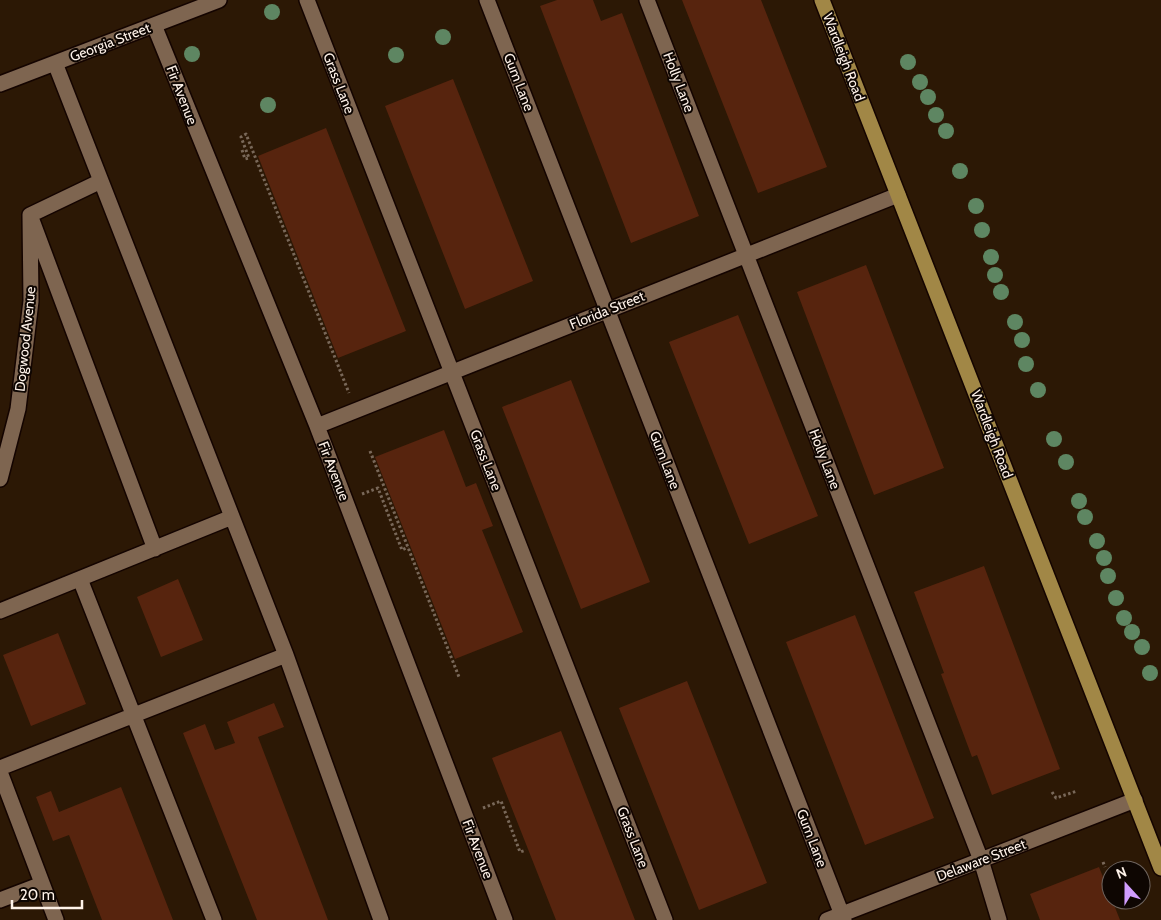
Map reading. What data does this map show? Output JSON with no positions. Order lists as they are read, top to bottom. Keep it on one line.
{"streets":{"main road":["Wardleigh Road"],"street":["Georgia Street","Gum Lane","Holly Lane","Grass Lane","Fir Avenue","Florida Street","Dogwood Avenue","Delaware Street"]},"crossings":[["Georgia Street","Fir Avenue"],["Wardleigh Road","Florida Street"],["Wardleigh Road","Delaware Street"],["Gum Lane","Florida Street"],["Gum Lane","Delaware Street"],["Holly Lane","Florida Street"],["Holly Lane","Delaware Street"],["Grass Lane","Florida Street"],["Fir Avenue","Florida Street"]],"scale_bar":"20 m","north":"top"}
